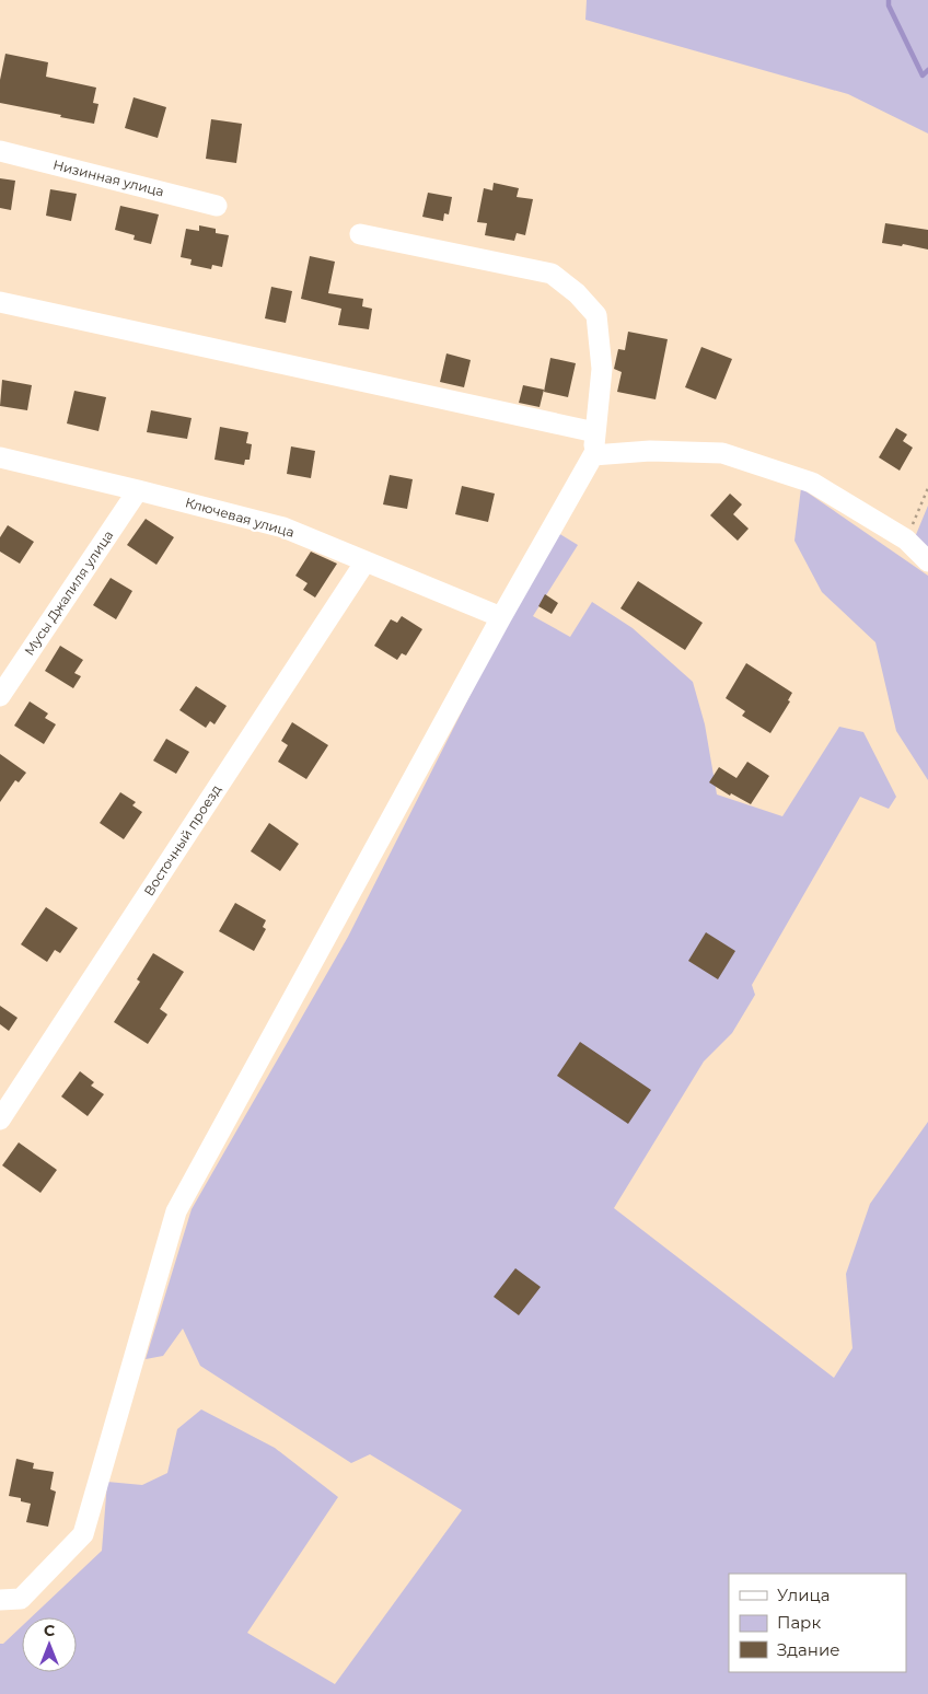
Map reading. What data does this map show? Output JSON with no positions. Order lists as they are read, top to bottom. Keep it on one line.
{"streets":{"street":["Низинная улица","Ключевая улица","Мусы Джалиля улица","Восточный проезд"]},"crossings":[["Ключевая улица","Мусы Джалиля улица"],["Ключевая улица","Восточный проезд"]],"legend":["Улица","Парк","Здание"],"north":"top"}
